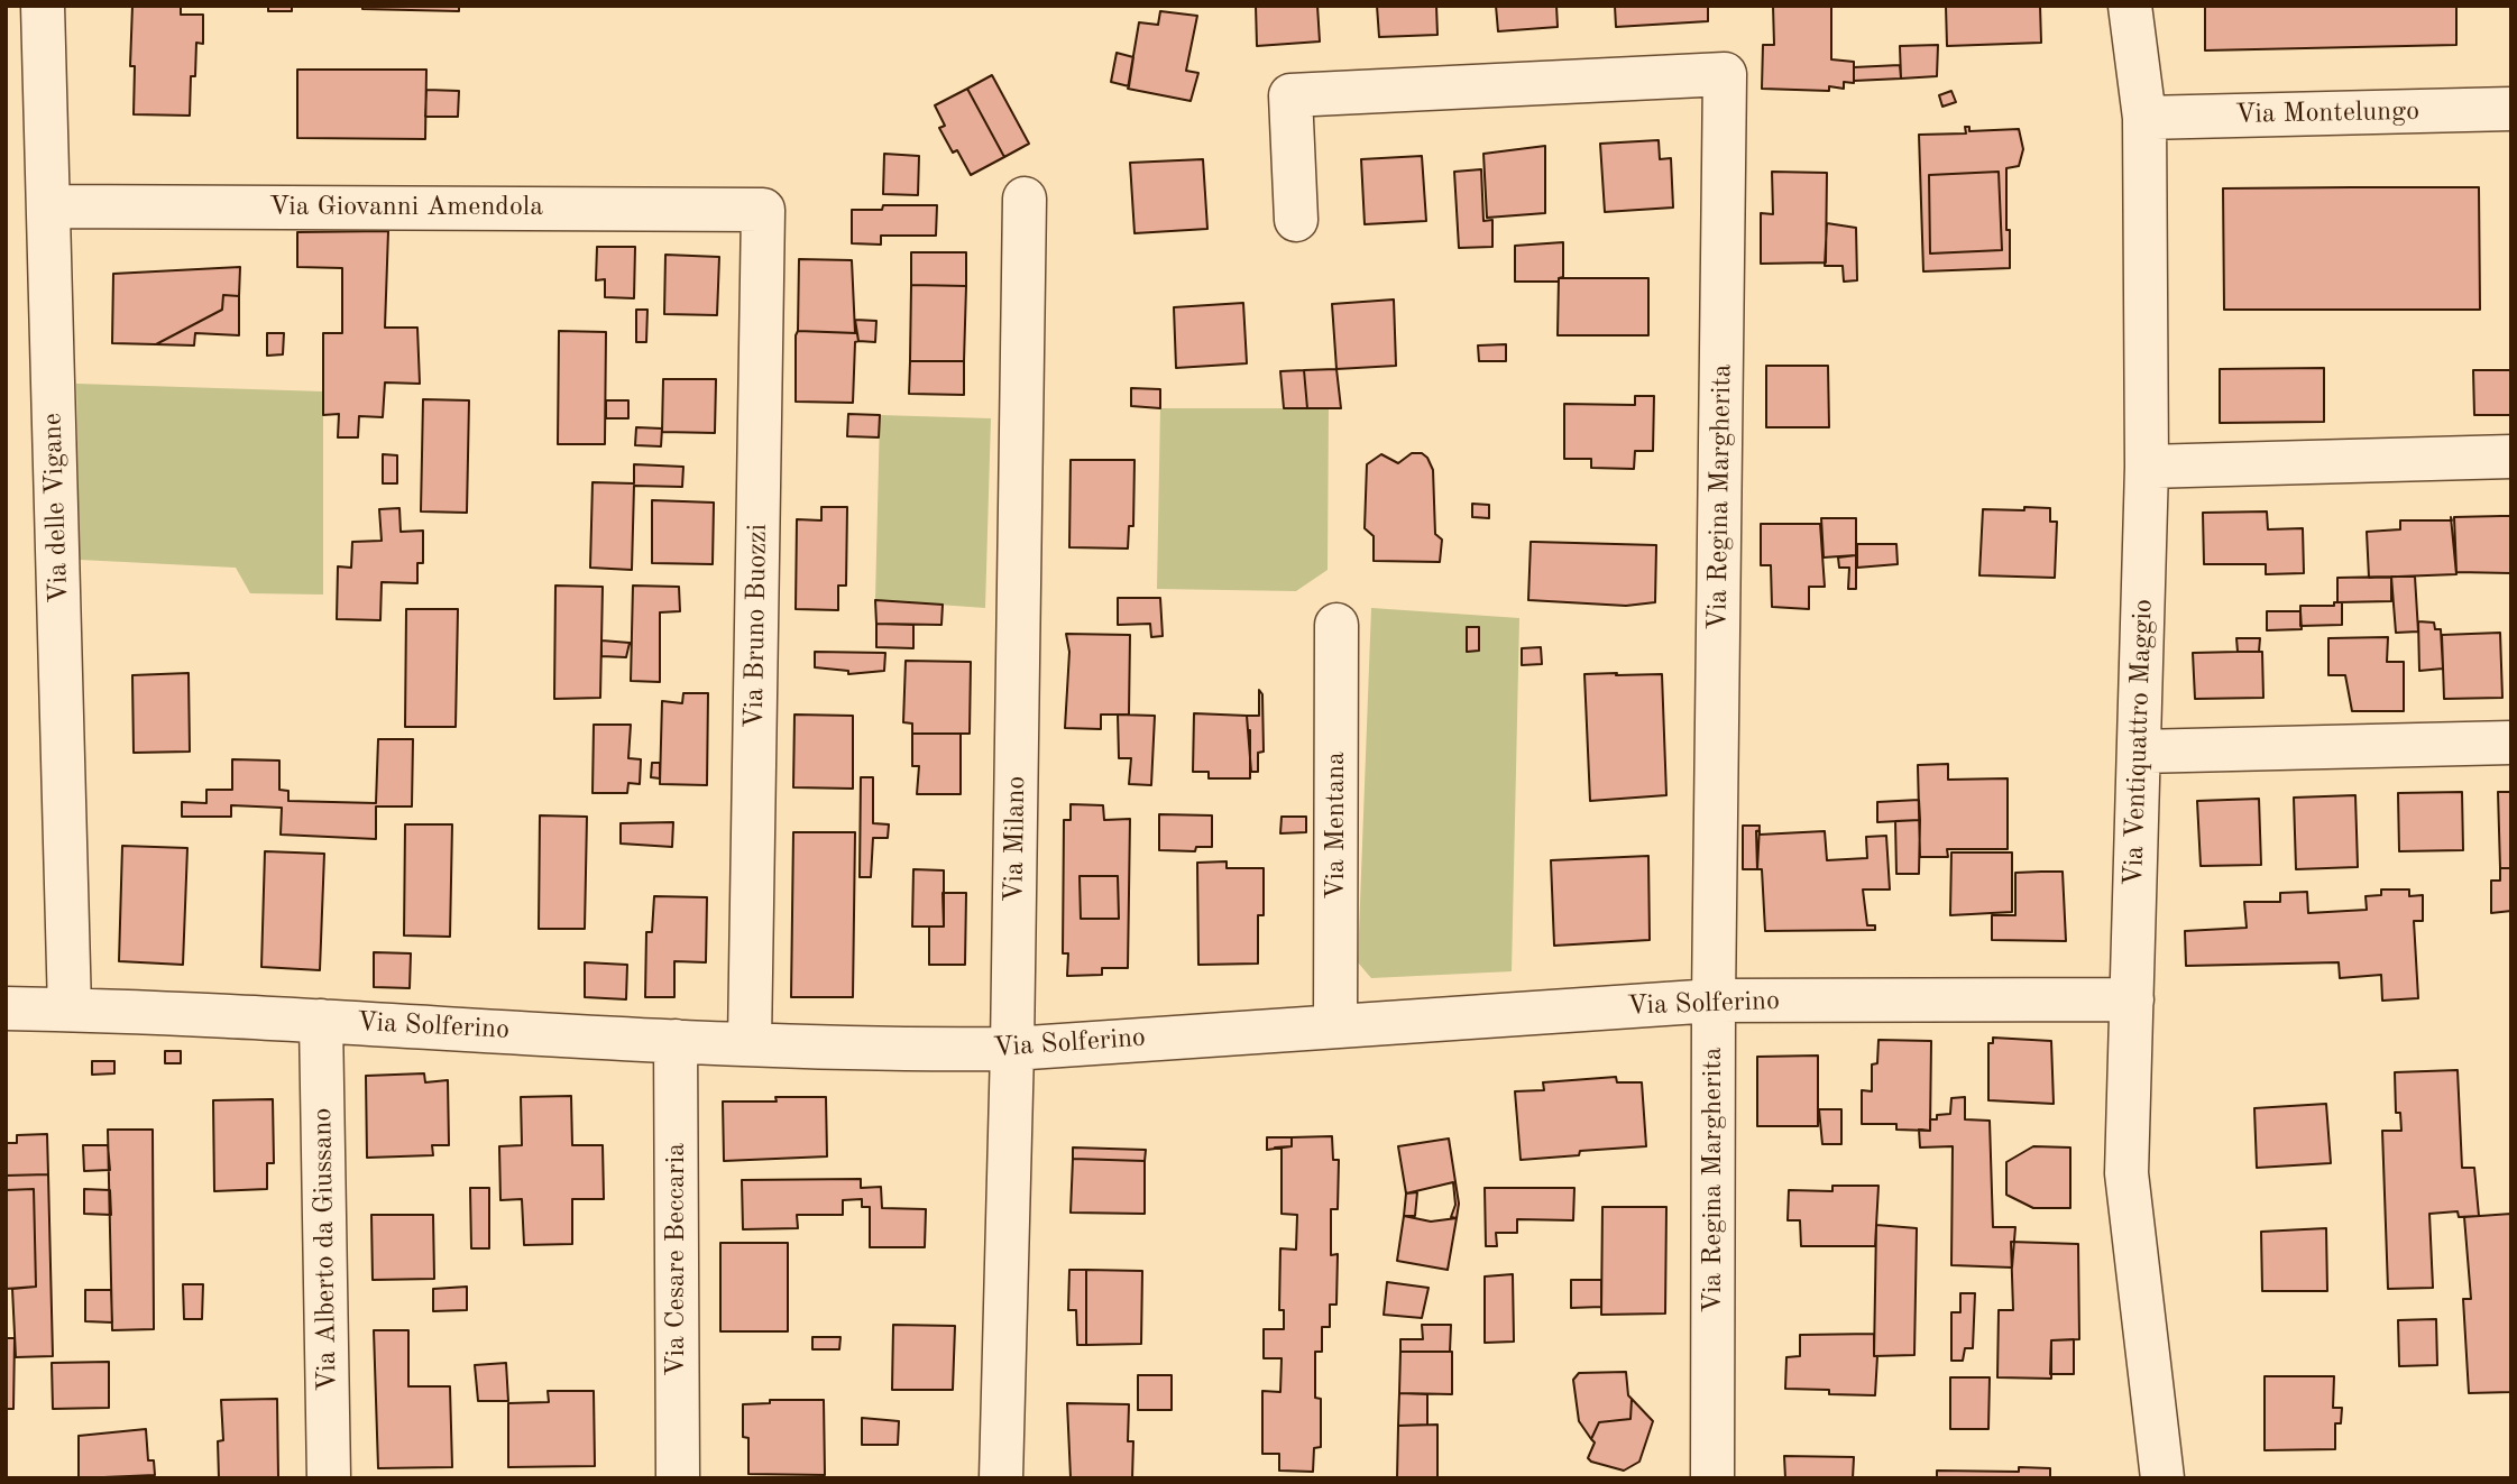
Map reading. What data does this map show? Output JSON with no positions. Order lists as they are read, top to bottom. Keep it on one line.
{"streets":{"street":["Via Montelungo","Via Giovanni Amendola","Via Regina Margherita","Via delle Vigane","Via Bruno Buozzi","Via Ventiquattro Maggio","Via Mentana","Via Milano","Via Solferino","Via Alberto da Giussano","Via Cesare Beccaria"]},"crossings":[["Via Montelungo","Via Ventiquattro Maggio"],["Via Giovanni Amendola","Via delle Vigane"],["Via Giovanni Amendola","Via Bruno Buozzi"],["Via Regina Margherita","Via Solferino"],["Via delle Vigane","Via Solferino"],["Via Bruno Buozzi","Via Solferino"],["Via Ventiquattro Maggio","Via Solferino"],["Via Mentana","Via Solferino"],["Via Milano","Via Solferino"],["Via Solferino","Via Alberto da Giussano"],["Via Solferino","Via Cesare Beccaria"]]}
